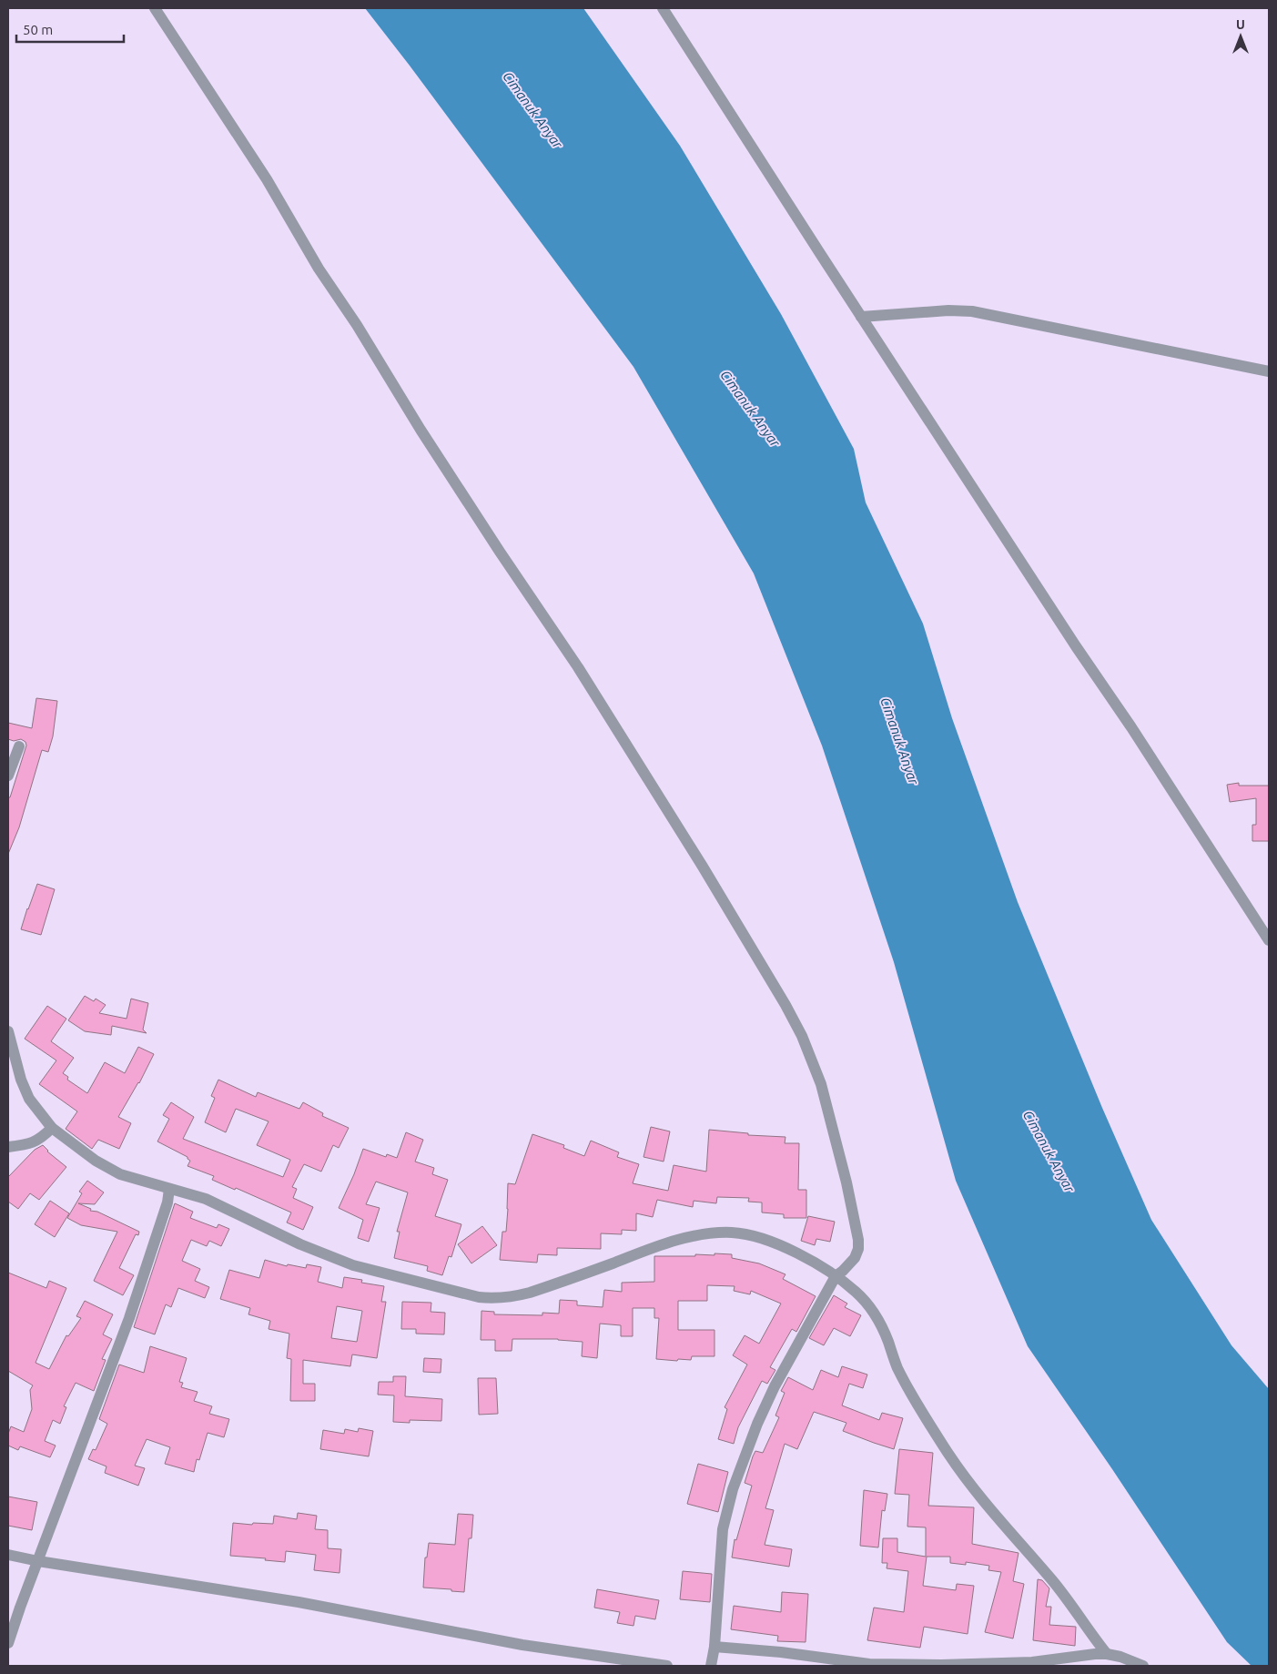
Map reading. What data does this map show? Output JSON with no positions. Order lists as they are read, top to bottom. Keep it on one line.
{"water":["Cimanuk Anyar"],"scale_bar":"50 m","north":"top"}
